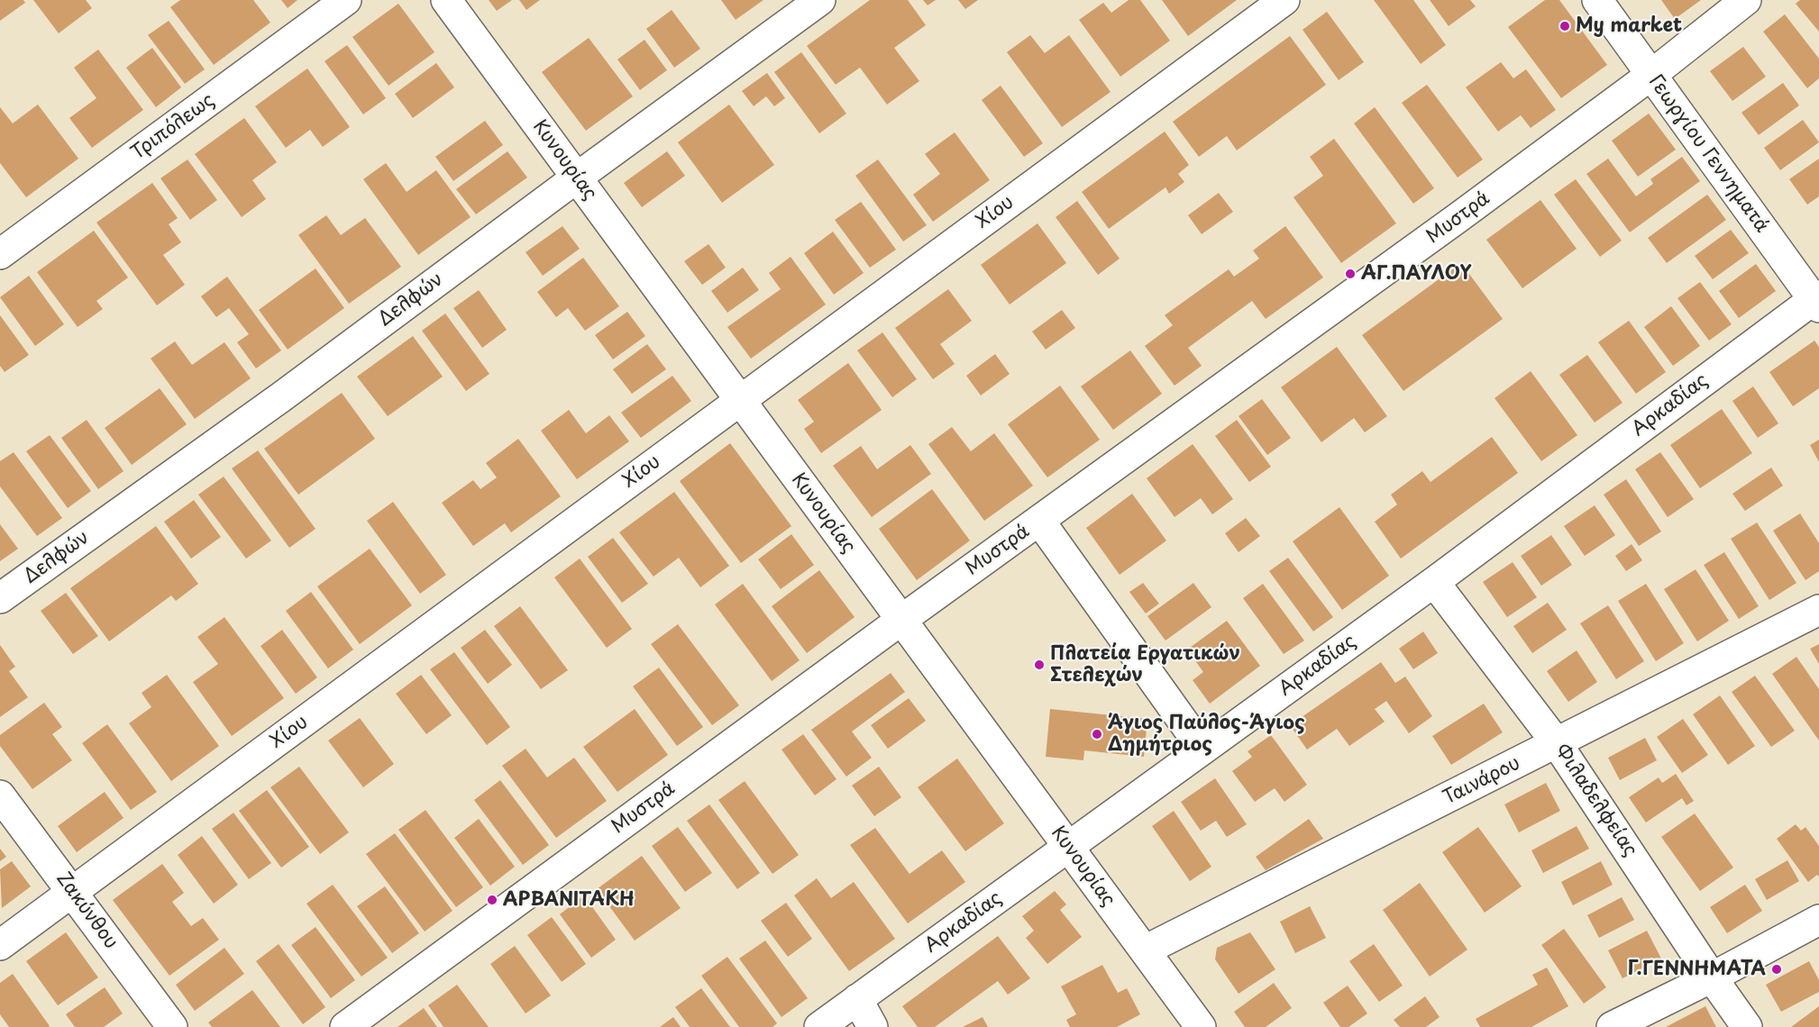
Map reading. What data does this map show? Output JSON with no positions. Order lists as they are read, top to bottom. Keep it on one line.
{"streets":{"street":["Τριπόλεως","Γεωργίου Γεννηματά","Κυνουρίας","Χίου","Μυστρά","Δελφών","Αρκαδίας","Ταινάρου","Φιλαδελφείας","Ζακύνθου"]},"crossings":[["Γεωργίου Γεννηματά","Μυστρά"],["Γεωργίου Γεννηματά","Αρκαδίας"],["Κυνουρίας","Χίου"],["Κυνουρίας","Μυστρά"],["Κυνουρίας","Δελφών"],["Κυνουρίας","Αρκαδίας"],["Κυνουρίας","Ταινάρου"],["Χίου","Ζακύνθου"],["Αρκαδίας","Φιλαδελφείας"],["Ταινάρου","Φιλαδελφείας"]],"places":["My market","ΑΓ.ΠΑΥΛΟΥ","Πλατεία Εργατικών Στελεχών","Άγιος Παύλος-Άγιος Δημήτριος","ΑΡΒΑΝΙΤΑΚΗ","Γ.ΓΕΝΝΗΜΑΤΑ"]}
